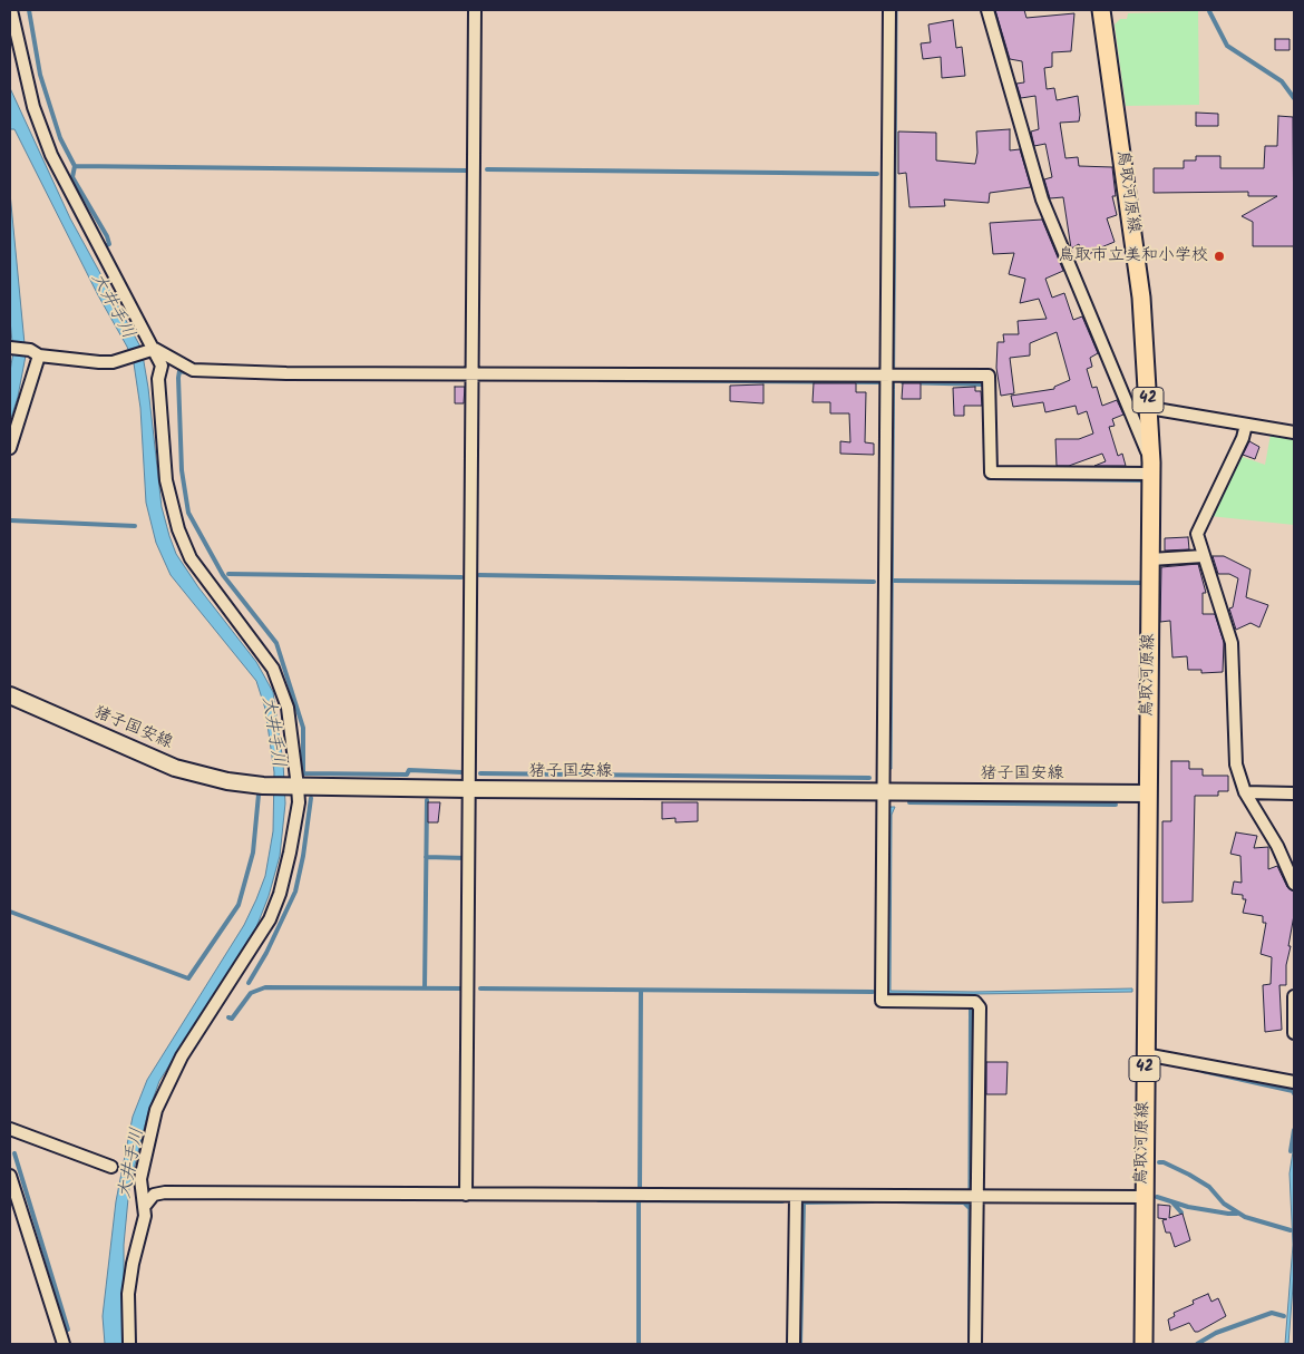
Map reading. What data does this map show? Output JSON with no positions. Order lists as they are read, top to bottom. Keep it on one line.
{"streets":{"main road":["鳥取河原線","42","猪子国安線"]},"crossings":[["鳥取河原線","猪子国安線"]],"water":["大井手川"],"places":["鳥取市立美和小学校"]}
